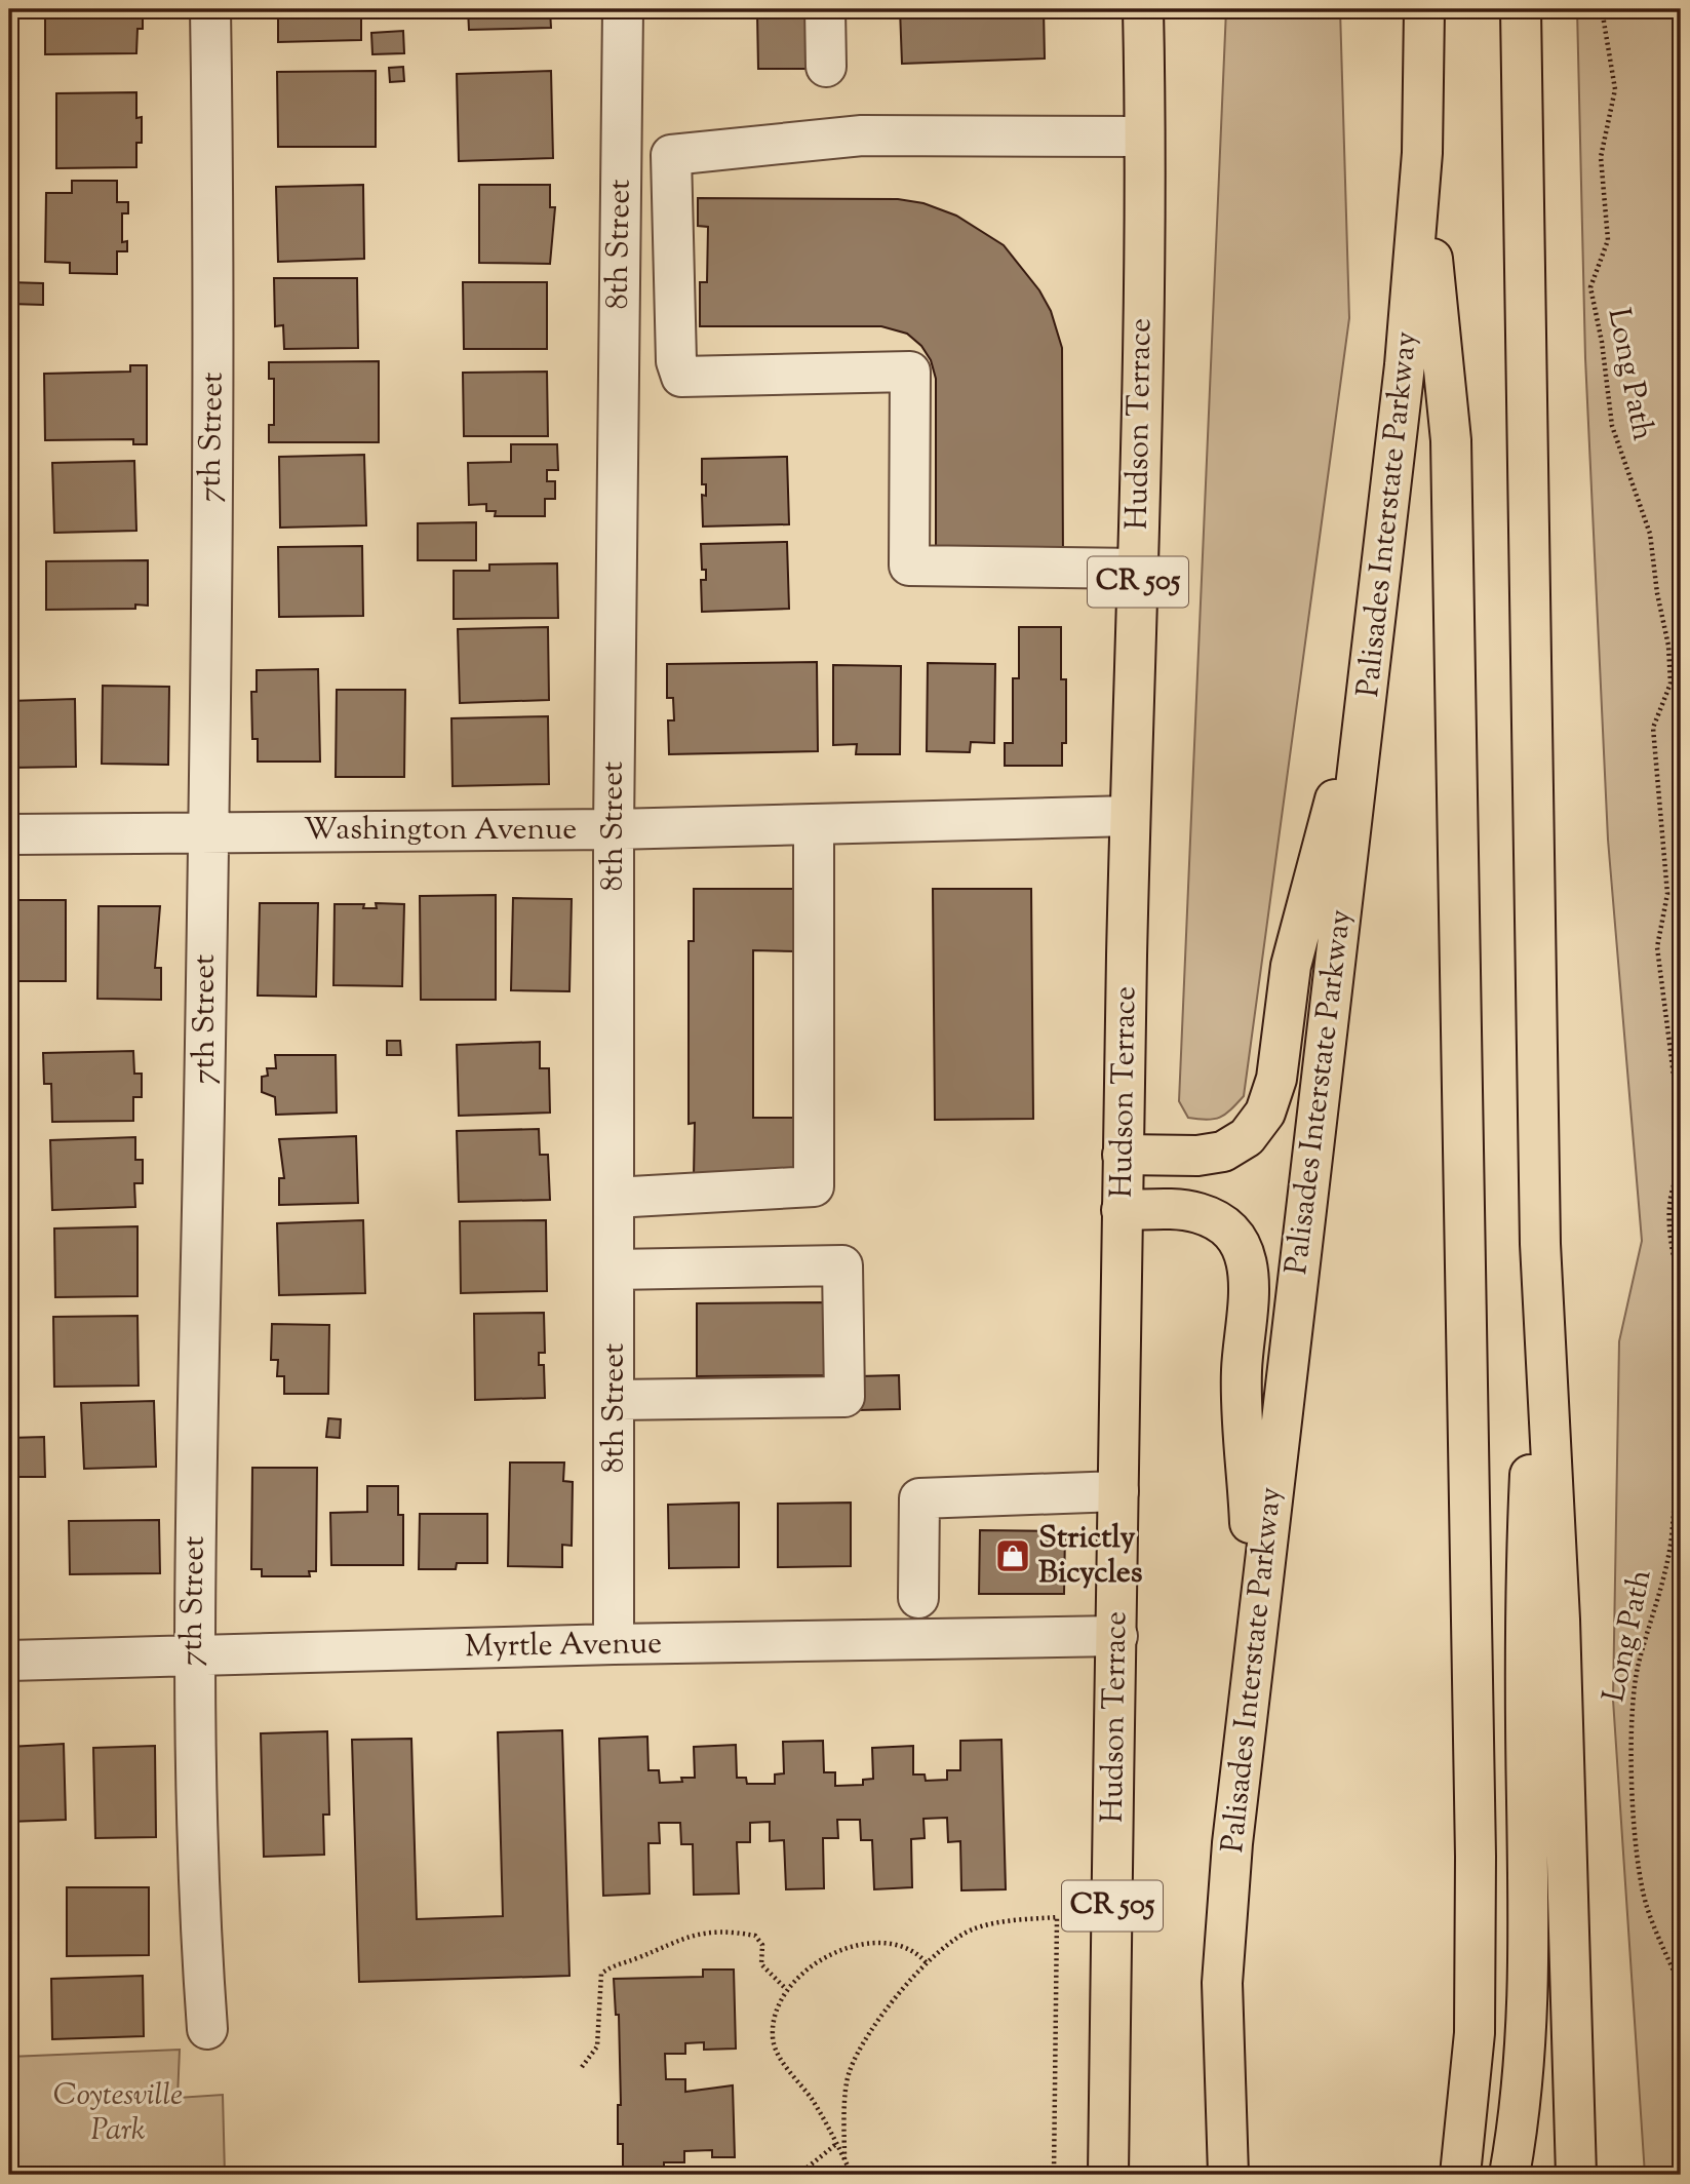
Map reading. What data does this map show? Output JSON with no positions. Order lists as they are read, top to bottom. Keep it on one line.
{"streets":{"main road":["Hudson Terrace","Palisades Interstate Parkway","CR 505"],"street":["8th Street","7th Street","Washington Avenue","Myrtle Avenue"],"path":["Long Path"]},"crossings":[["8th Street","Washington Avenue"],["8th Street","Myrtle Avenue"],["Hudson Terrace","Washington Avenue"],["Hudson Terrace","Myrtle Avenue"],["7th Street","Washington Avenue"],["7th Street","Myrtle Avenue"]],"parks":["Coytesville Park"],"places":{"shop":["Strictly Bicycles"]}}
